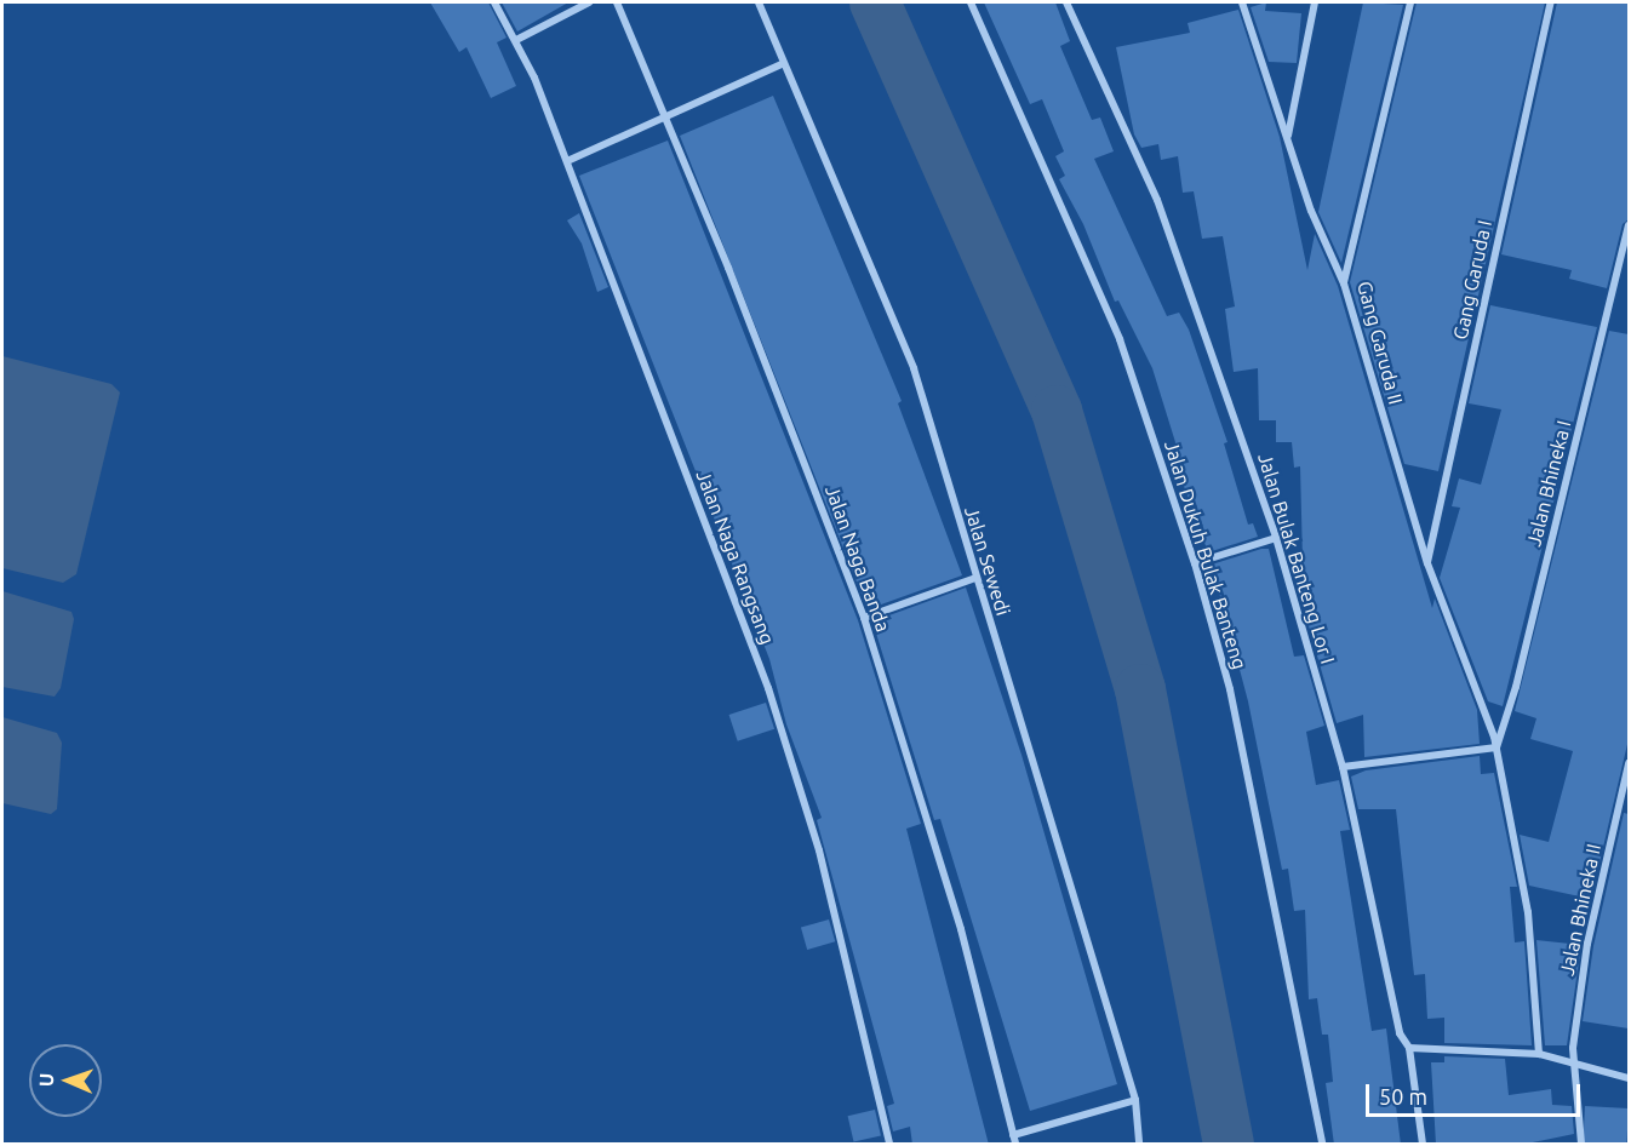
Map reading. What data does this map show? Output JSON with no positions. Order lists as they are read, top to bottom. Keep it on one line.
{"streets":{"street":["Gang Garuda I","Gang Garuda II","Jalan Bhineka I","Jalan Dukuh Bulak Banteng","Jalan Naga Rangsang","Jalan Naga Banda","Jalan Bulak Banteng Lor I","Jalan Sewedi","Jalan Bhineka II"]},"crossings":[["Gang Garuda I","Gang Garuda II"],["Gang Garuda I","Jalan Bhineka I"],["Gang Garuda II","Jalan Bhineka I"]],"scale_bar":"50 m","north":"left"}
